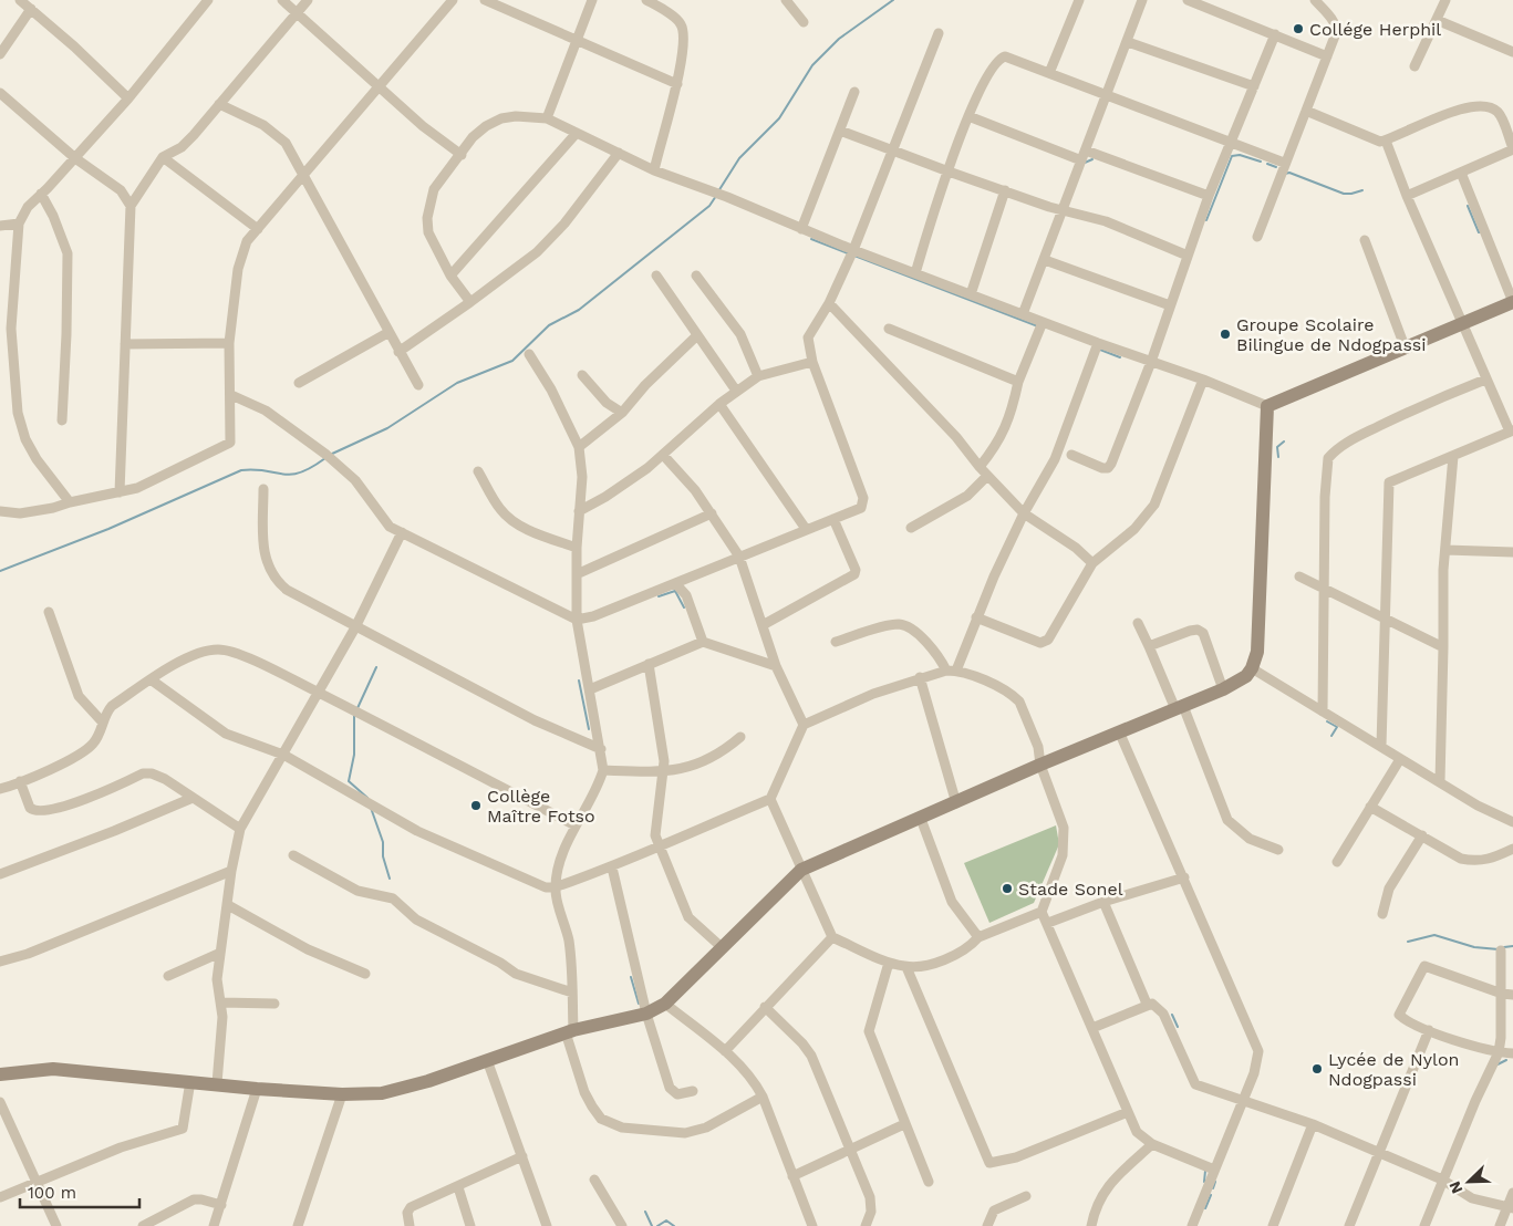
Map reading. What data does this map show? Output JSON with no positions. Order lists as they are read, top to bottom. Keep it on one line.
{"places":["Collége Herphil","Groupe Scolaire Bilingue de Ndogpassi","Collège Maître Fotso","Stade Sonel","Lycée de Nylon Ndogpassi"],"scale_bar":"100 m","north":"bottom left"}
